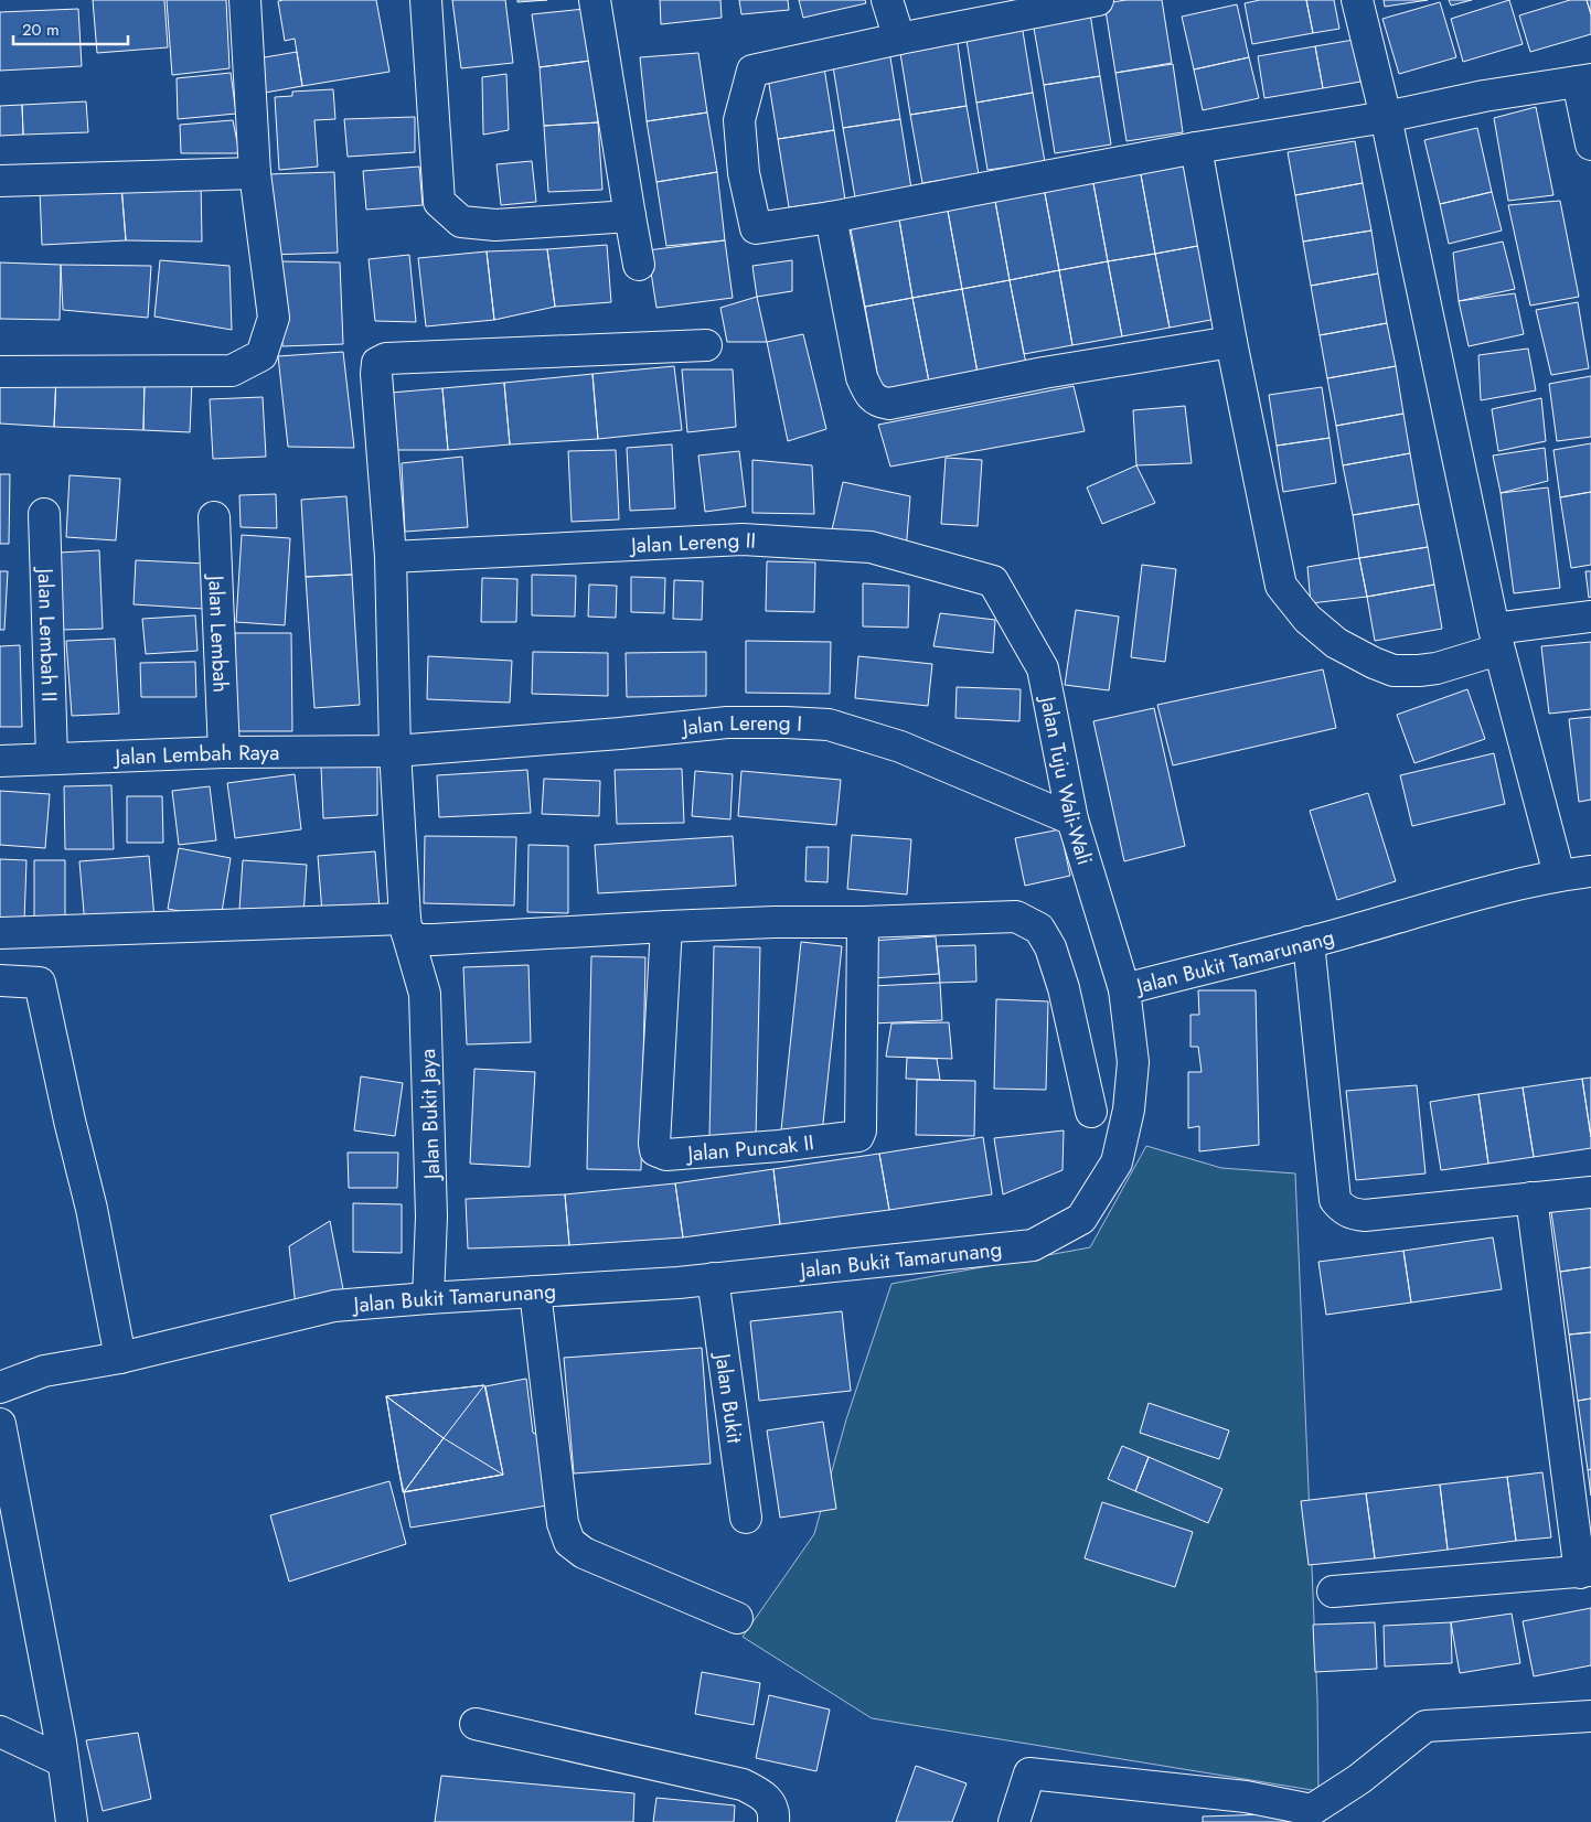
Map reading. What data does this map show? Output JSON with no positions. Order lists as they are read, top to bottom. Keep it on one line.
{"streets":{"street":["Jalan Lereng II","Jalan Lembah II","Jalan Lembah","Jalan Lereng I","Jalan Lembah Raya","Jalan Tuju Wali-Wali","Jalan Bukit Tamarunang","Jalan Bukit Jaya","Jalan Puncak II","Jalan Bukit"]},"crossings":[["Jalan Lereng II","Jalan Tuju Wali-Wali"],["Jalan Lereng II","Jalan Bukit Jaya"],["Jalan Lembah II","Jalan Lembah Raya"],["Jalan Lembah","Jalan Lembah Raya"],["Jalan Lereng I","Jalan Lembah Raya"],["Jalan Lereng I","Jalan Tuju Wali-Wali"],["Jalan Lereng I","Jalan Bukit Jaya"],["Jalan Lembah Raya","Jalan Bukit Jaya"],["Jalan Tuju Wali-Wali","Jalan Bukit Tamarunang"],["Jalan Bukit Tamarunang","Jalan Bukit Jaya"],["Jalan Bukit Tamarunang","Jalan Bukit"]],"scale_bar":"20 m"}
